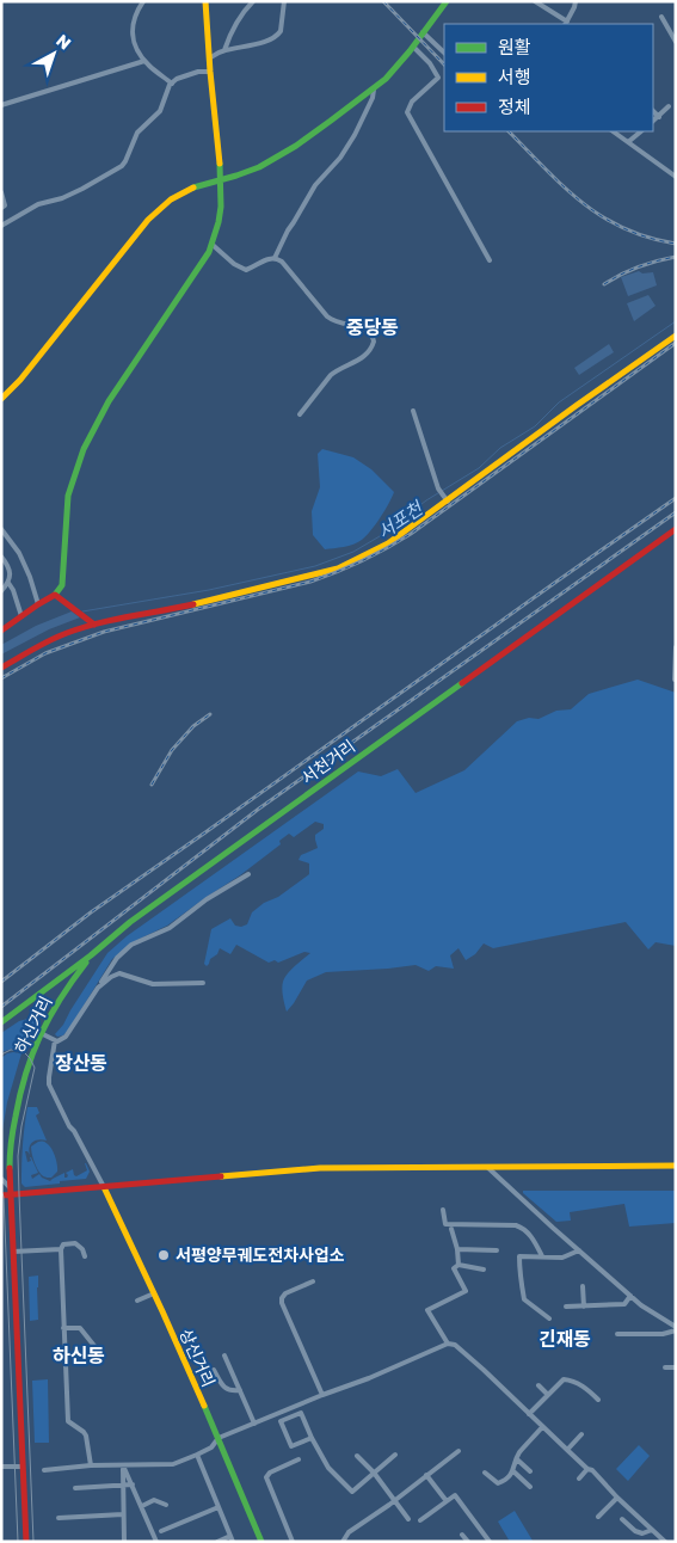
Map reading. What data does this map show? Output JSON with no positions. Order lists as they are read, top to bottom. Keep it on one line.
{"streets":{"main road":["서천거리","하신거리","상신거리"]},"crossings":[["서천거리","하신거리"]],"districts":["중당동","장산동","긴재동","하신동"],"water":["서포천"],"places":["서평양무궤도전차사업소"],"legend":["원활","서행","정체"],"north":"top right"}
